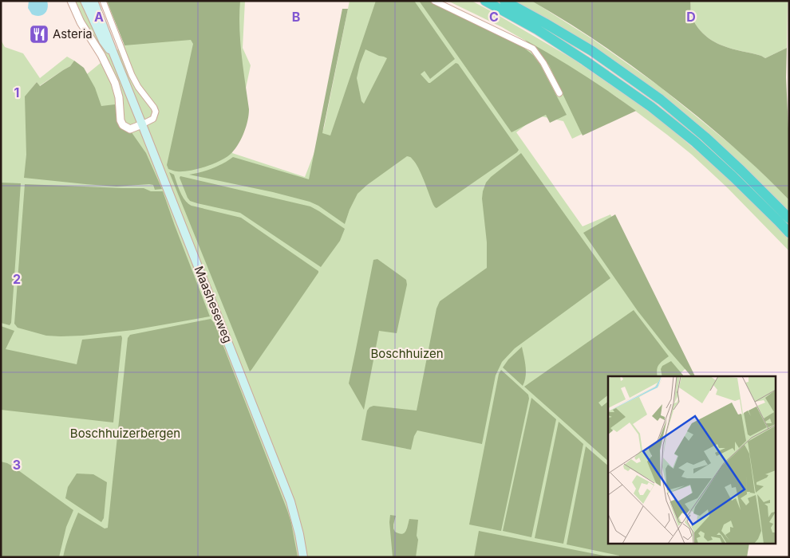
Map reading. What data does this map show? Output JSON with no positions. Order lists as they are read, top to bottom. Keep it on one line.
{"streets":{"main road":["Maasheseweg"]},"parks":["Boschhuizen","Boschhuizerbergen"],"places":{"restaurant":["Asteria"]},"grid":{"columns":["A","B","C","D"],"rows":["1","2","3"]}}
